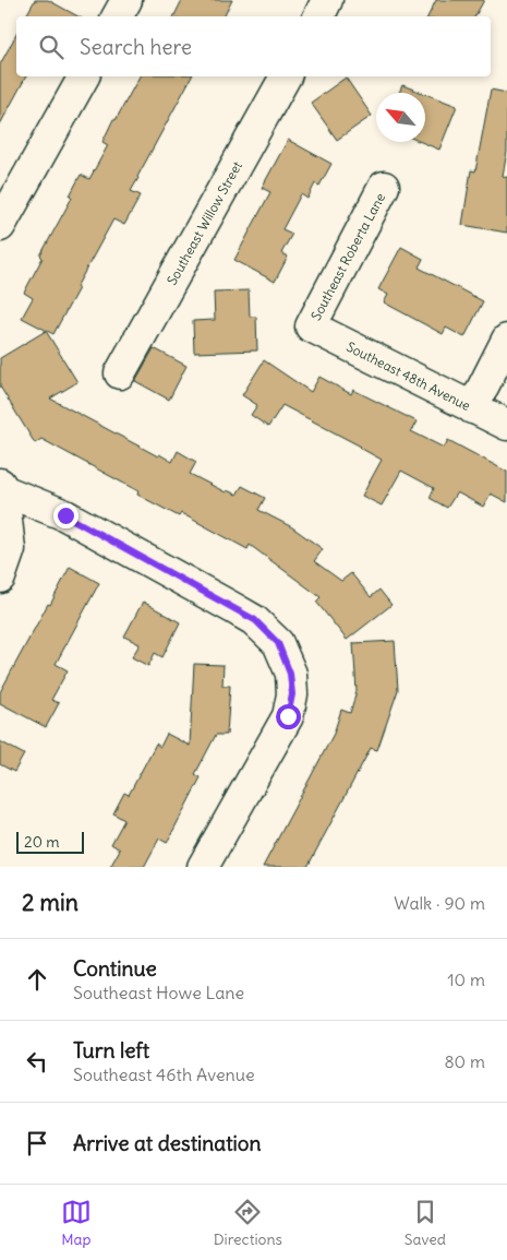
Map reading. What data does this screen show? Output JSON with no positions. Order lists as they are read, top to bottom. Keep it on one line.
{"streets":{"street":["Southeast Willow Street","Southeast Roberta Lane","Southeast 48th Avenue"]},"crossings":[["Southeast Roberta Lane","Southeast 48th Avenue"]],"scale_bar":"20 m","north":"top left","page":{"search":"Search here","scale":"20 m","heading":["2 min","Walk · 90 m"],"list":[["Continue","Southeast Howe Lane","10 m"],["Turn left","Southeast 46th Avenue","80 m"],"Arrive at destination"],"nav":["Map","Directions","Saved"]}}
